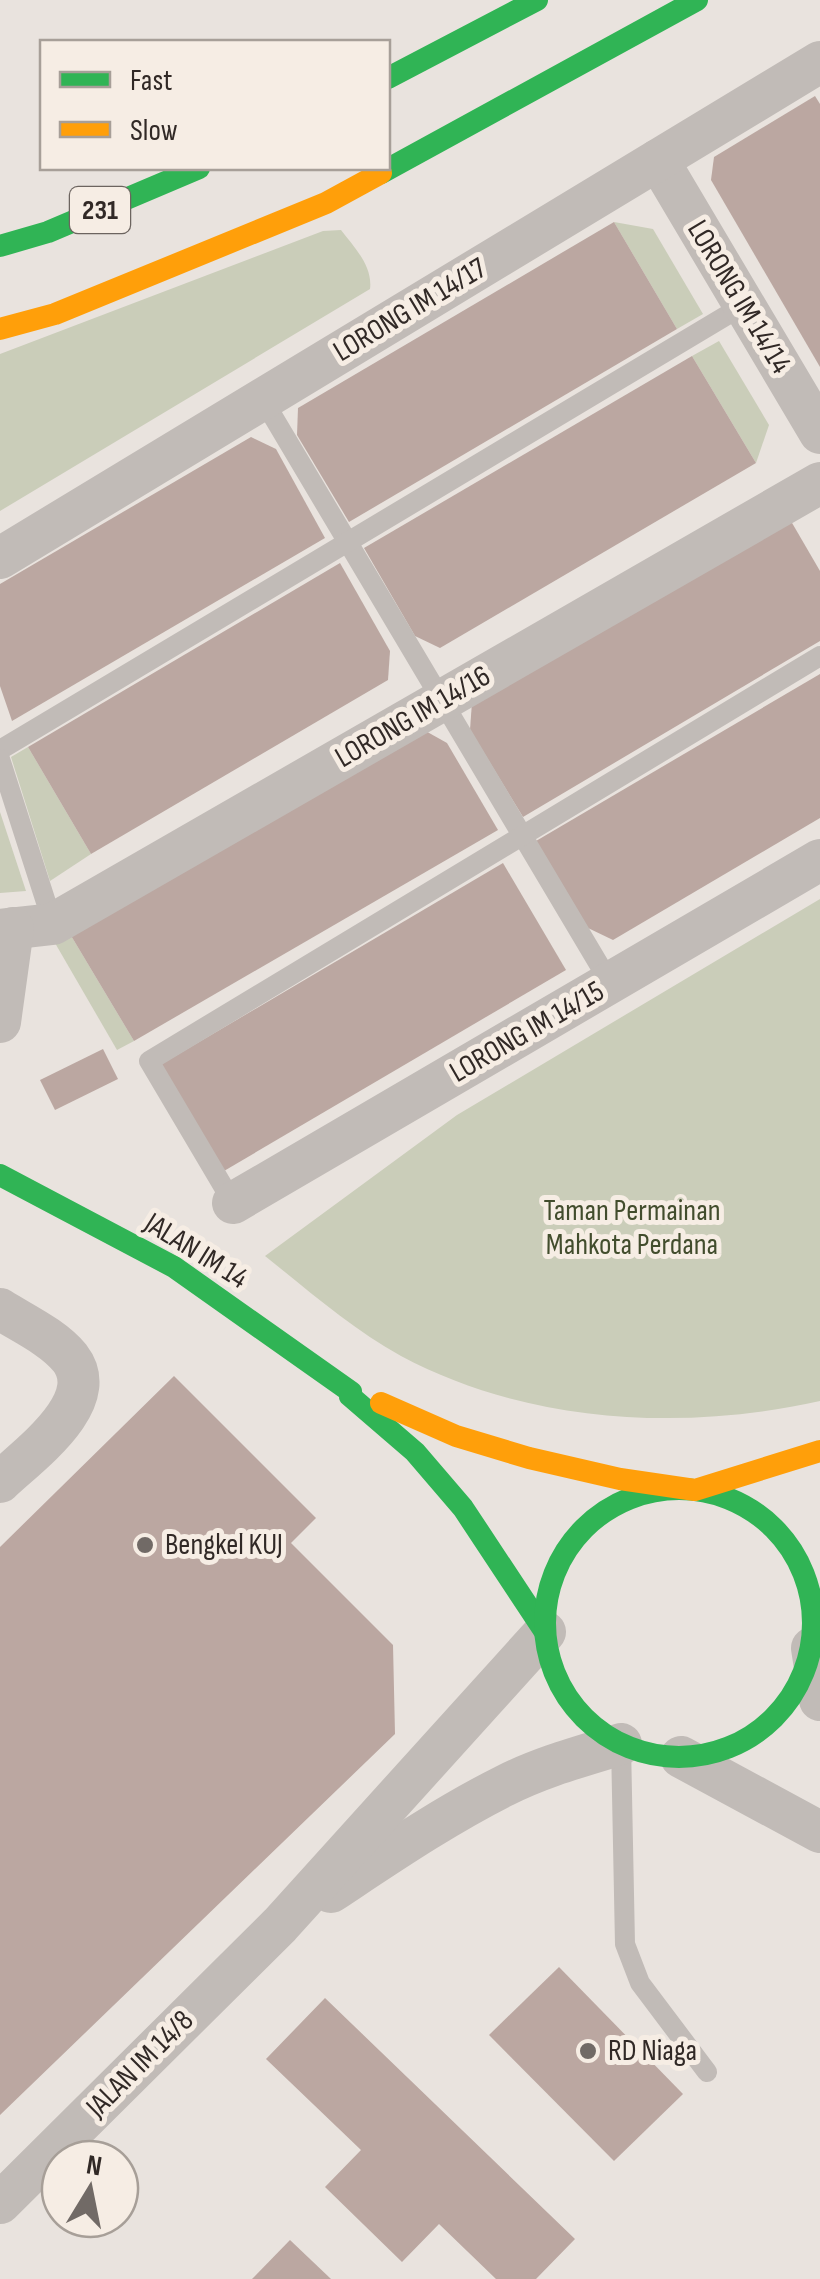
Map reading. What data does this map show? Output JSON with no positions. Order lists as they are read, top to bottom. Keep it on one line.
{"streets":{"street":["231","LORONG IM 14/14","LORONG IM 14/17","LORONG IM 14/16","LORONG IM 14/15","JALAN IM 14","JALAN IM 14/8"]},"crossings":[["LORONG IM 14/14","LORONG IM 14/17"]],"parks":["Taman Permainan Mahkota Perdana"],"places":["Bengkel KUJ","RD Niaga"],"legend":["Fast","Slow"],"north":"top"}
